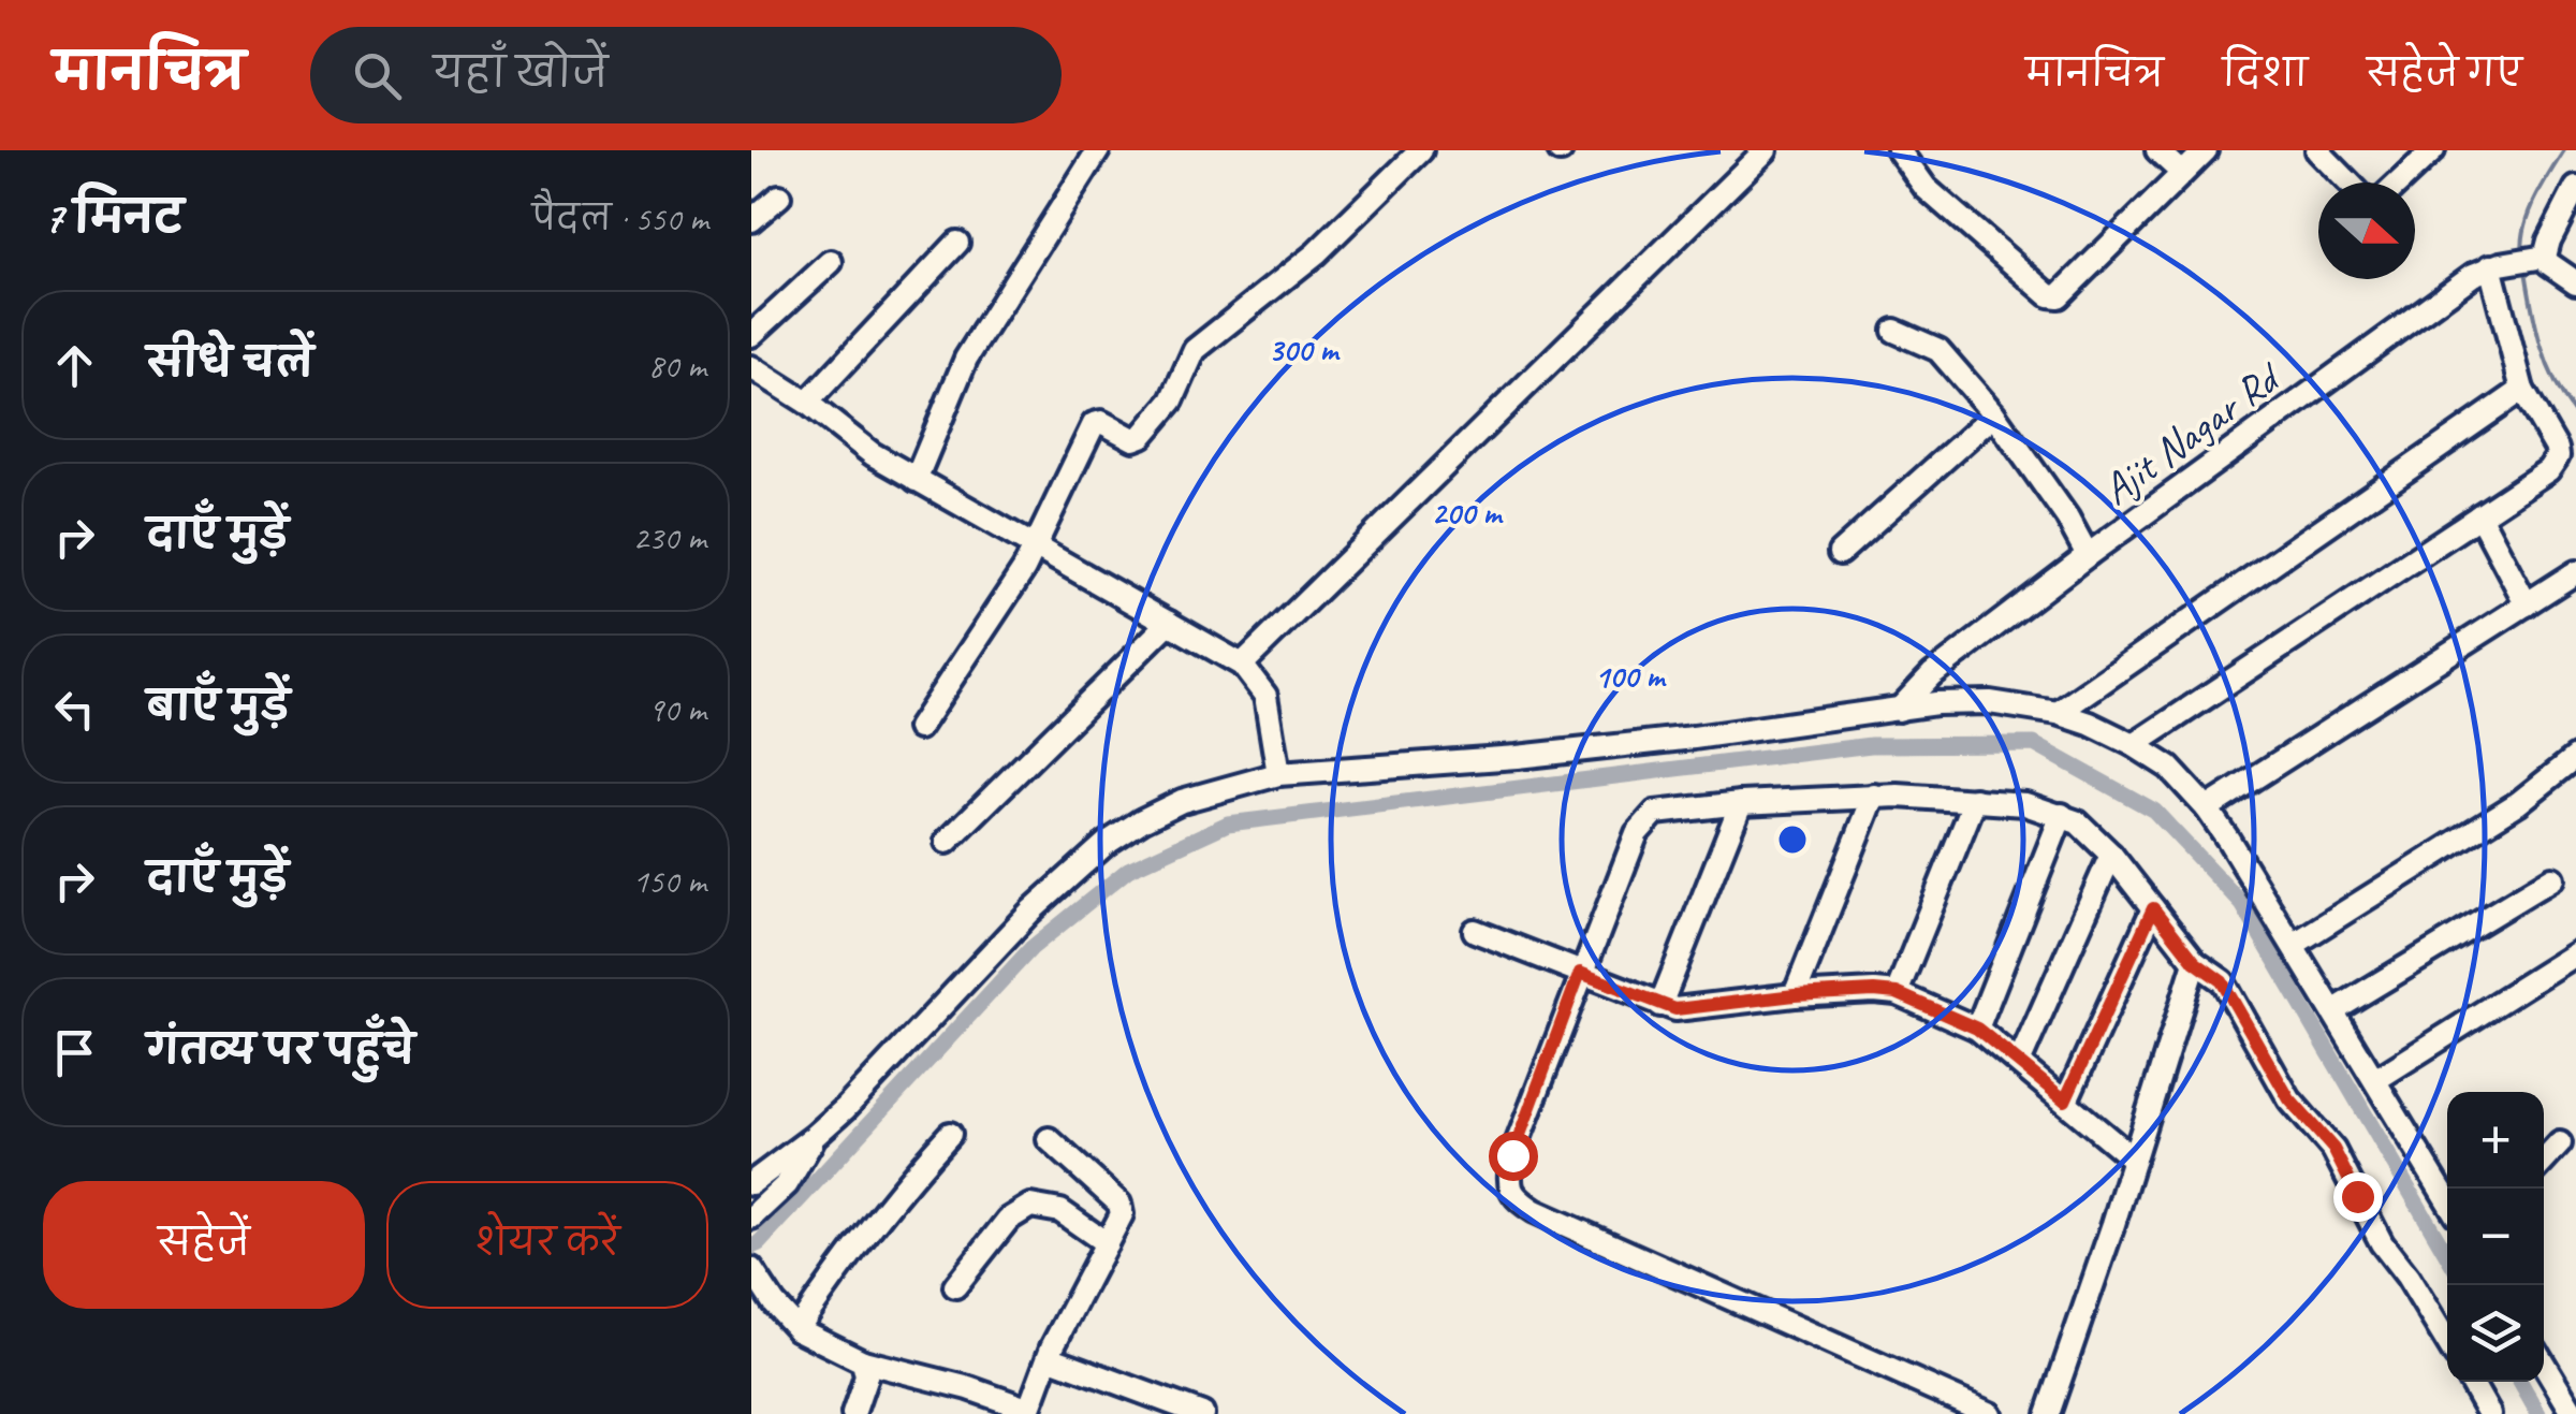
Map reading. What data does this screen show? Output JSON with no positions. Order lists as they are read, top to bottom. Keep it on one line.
{"streets":{"street":["Ajit Nagar Rd"]},"north":"right","page":{"header":"मानचित्र","search":"यहाँ खोजें","nav":["मानचित्र","दिशा","सहेजे गए"],"heading":["7 मिनट","पैदल · 550 m"],"list":[["सीधे चलें","80 m"],["दाएँ मुड़ें","230 m"],["बाएँ मुड़ें","90 m"],["दाएँ मुड़ें","150 m"],"गंतव्य पर पहुँचे"],"map_buttons":["+","−"],"buttons":["सहेजें","शेयर करें"]},"rings":["300 m","200 m","100 m"]}
